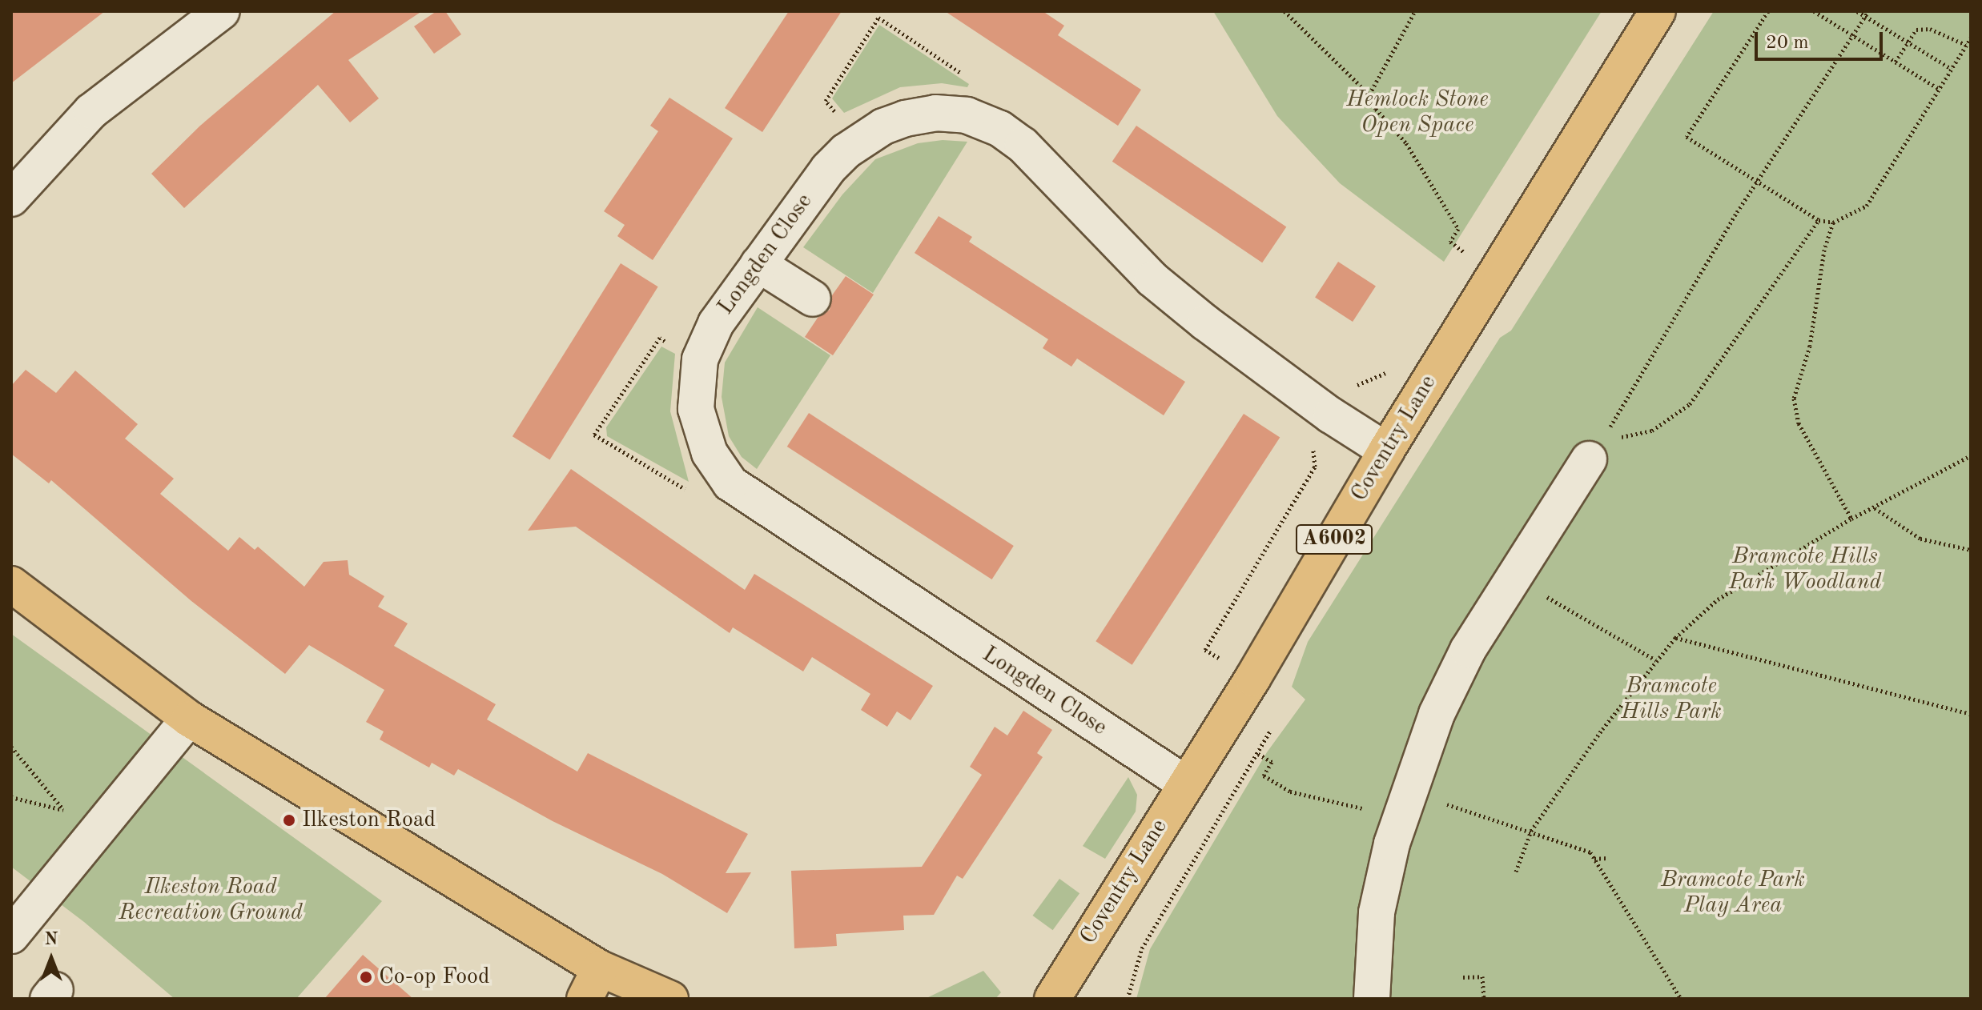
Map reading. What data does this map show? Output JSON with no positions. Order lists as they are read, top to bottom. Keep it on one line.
{"streets":{"main road":["Coventry Lane","A6002"],"street":["Longden Close"]},"crossings":[["Longden Close","Coventry Lane"]],"parks":["Hemlock Stone Open Space","Bramcote Hills Park Woodland","Bramcote Hills Park","Bramcote Park Play Area","Ilkeston Road Recreation Ground"],"places":["Ilkeston Road","Co-op Food"],"scale_bar":"20 m","north":"top"}
